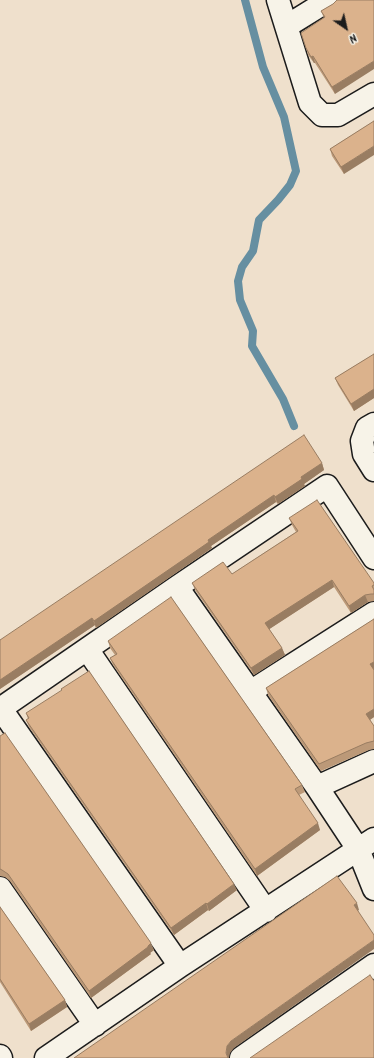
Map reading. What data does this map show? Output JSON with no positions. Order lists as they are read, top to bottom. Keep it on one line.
{"north":"bottom right"}
